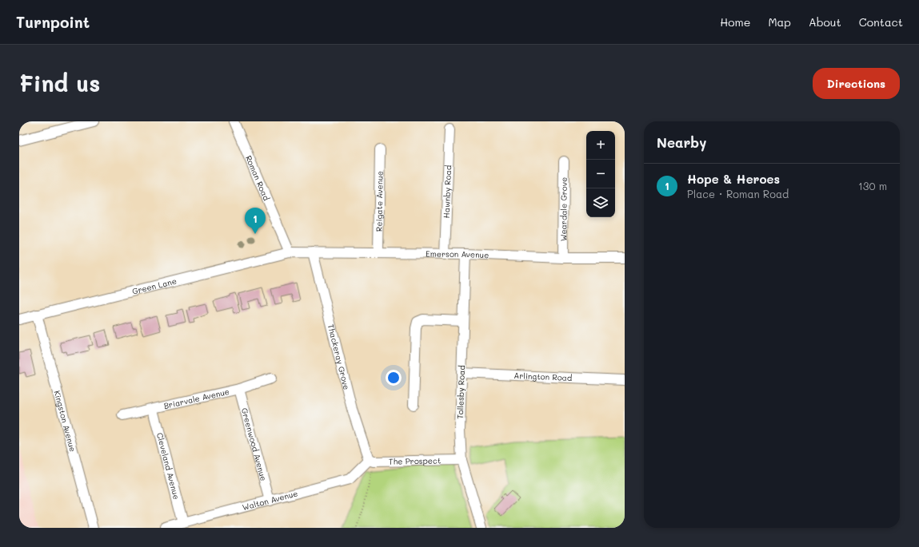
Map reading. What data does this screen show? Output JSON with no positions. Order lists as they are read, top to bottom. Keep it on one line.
{"streets":{"street":["Roman Road","Hawnby Road","Reigate Avenue","Weardale Grove","Emerson Avenue","Green Lane","Thackeray Grove","Arlington Road","Tollesby Road","Briarvale Avenue","Kingston Avenue","Greenwood Avenue","The Prospect","Cleveland Avenue","Walton Avenue"]},"crossings":[["Roman Road","Emerson Avenue"],["Roman Road","Green Lane"],["Hawnby Road","Emerson Avenue"],["Reigate Avenue","Emerson Avenue"],["Weardale Grove","Emerson Avenue"],["Emerson Avenue","Green Lane"],["Emerson Avenue","Thackeray Grove"],["Emerson Avenue","Tollesby Road"],["Green Lane","Kingston Avenue"],["Thackeray Grove","The Prospect"],["Thackeray Grove","Walton Avenue"],["Arlington Road","Tollesby Road"],["Tollesby Road","The Prospect"],["Briarvale Avenue","Greenwood Avenue"],["Briarvale Avenue","Cleveland Avenue"],["Greenwood Avenue","Walton Avenue"],["The Prospect","Walton Avenue"],["Cleveland Avenue","Walton Avenue"]],"page":{"header":"Turnpoint","nav":["Home","Map","About","Contact"],"buttons":"Directions","title":"Find us","heading":"Nearby","map_buttons":["+","−"],"list":[{"mark":"1","name":"Hope & Heroes","note":"Place · Roman Road","value":"130 m"}],"pins":"1"}}
